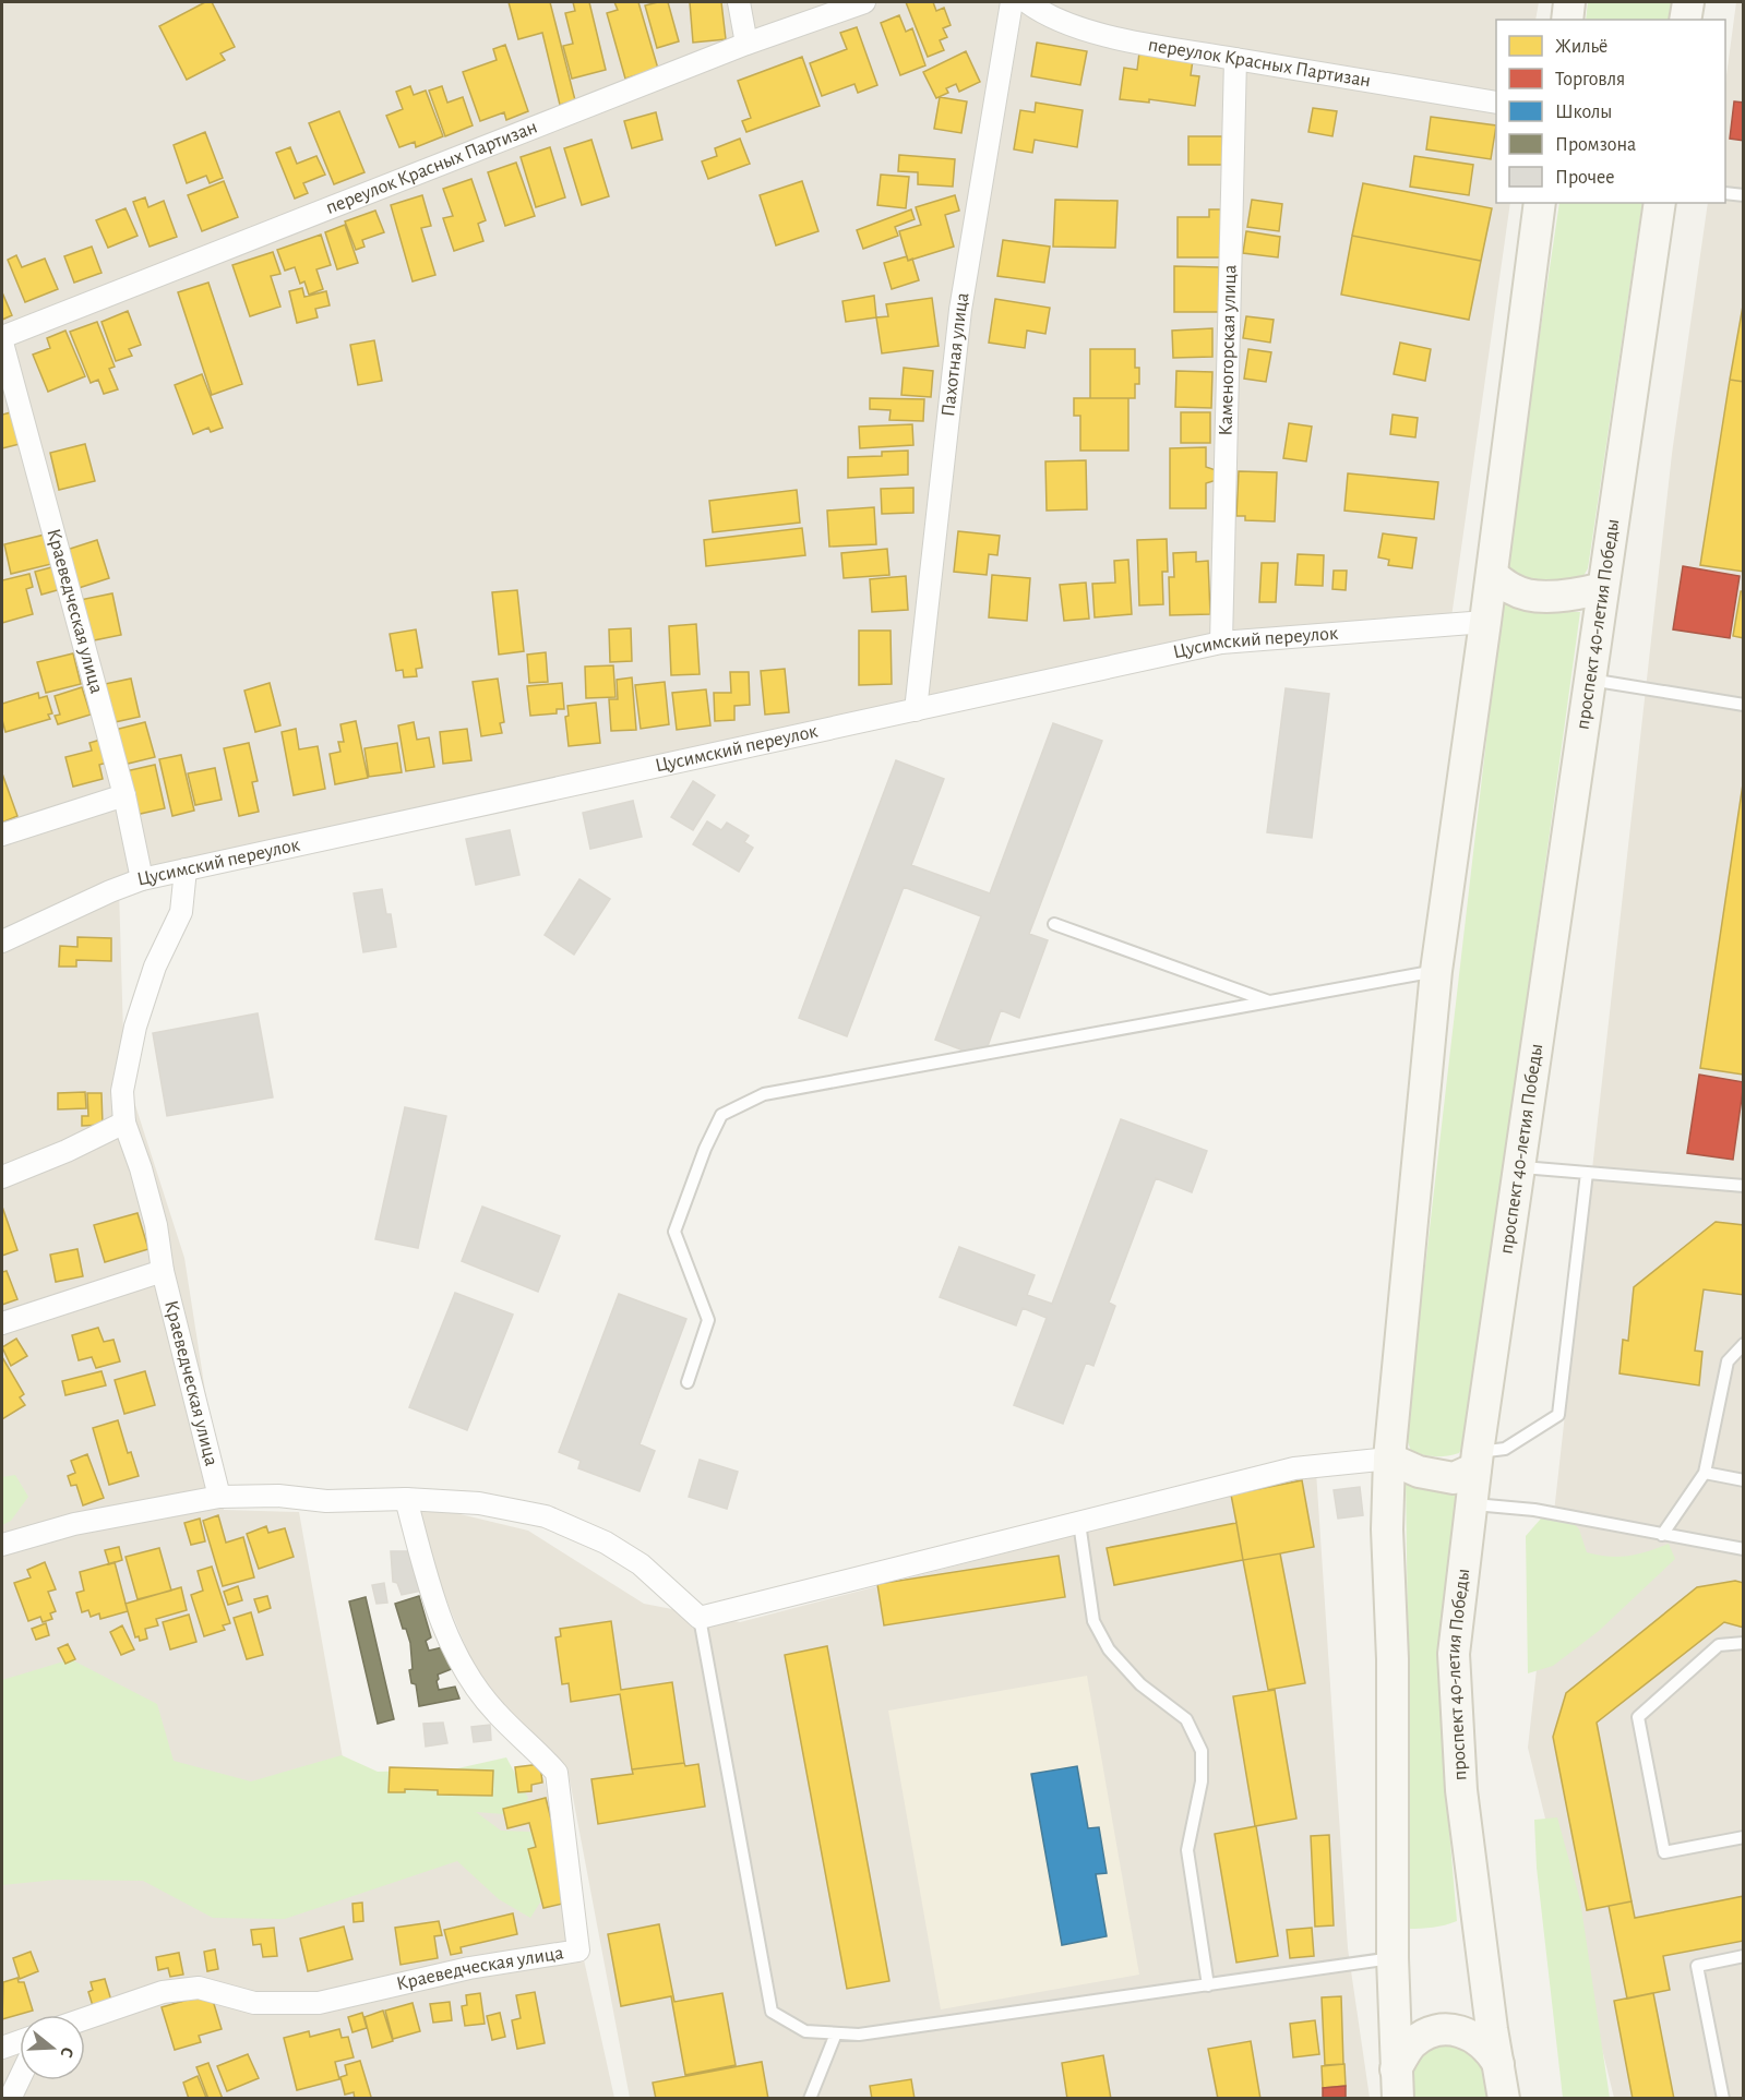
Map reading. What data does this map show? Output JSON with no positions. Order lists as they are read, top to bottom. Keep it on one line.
{"streets":{"main road":["проспект 40-летия Победы"],"street":["переулок Красных Партизан","Каменогорская улица","Пахотная улица","Краеведческая улица","Цусимский переулок"]},"crossings":[["переулок Красных Партизан","Каменогорская улица"],["Каменогорская улица","Цусимский переулок"],["Пахотная улица","Цусимский переулок"],["Краеведческая улица","Цусимский переулок"]],"legend":["Жильё","Торговля","Школы","Промзона","Прочее"],"north":"right"}
